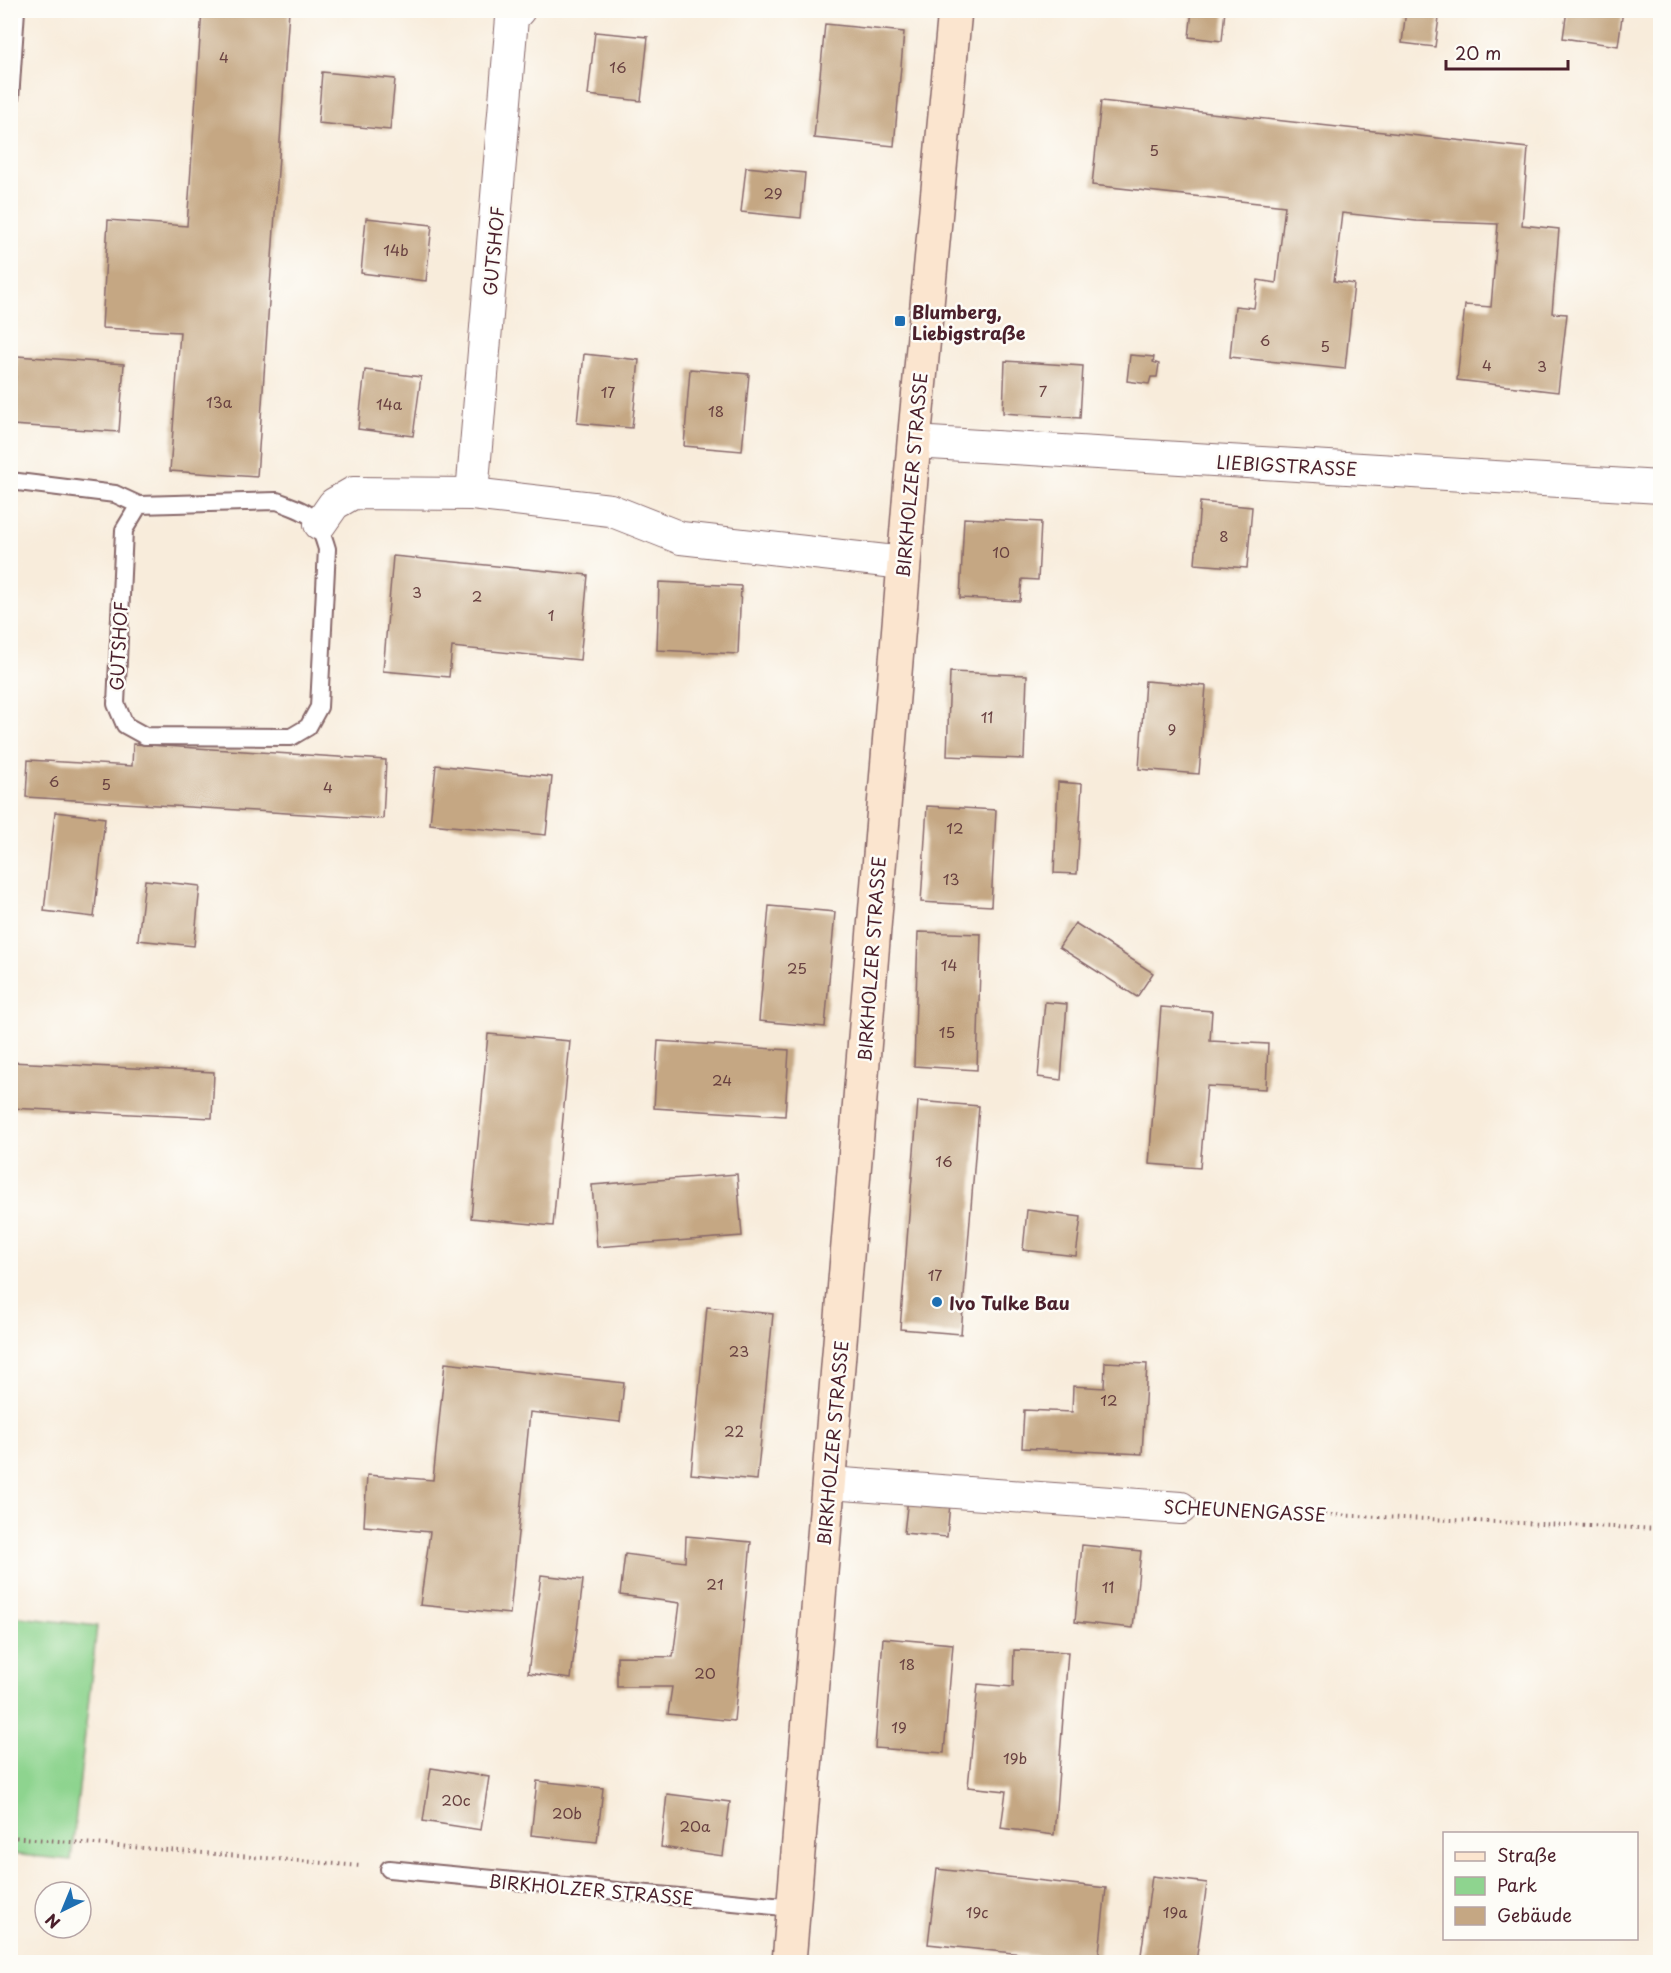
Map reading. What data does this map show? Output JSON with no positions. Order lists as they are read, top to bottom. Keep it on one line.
{"streets":{"main road":["BIRKHOLZER STRASSE"],"street":["GUTSHOF","LIEBIGSTRASSE","SCHEUNENGASSE"]},"crossings":[["LIEBIGSTRASSE","BIRKHOLZER STRASSE"],["BIRKHOLZER STRASSE","SCHEUNENGASSE"]],"places":{"transit":["Blumberg, Liebigstraße"],"other":["Ivo Tulke Bau"]},"house_numbers":["4","16","5","29","14b","6","5","4","3","7","17","13a","14a","18","8","10","3","2","1","11","9","6","5","4","12","13","14","25","15","24","16","17","23","12","22","21","11","18","20","19","19b","20c","20b","20a","19c","19a"],"legend":["Straße","Park","Gebäude"],"scale_bar":"20 m","north":"bottom left"}
